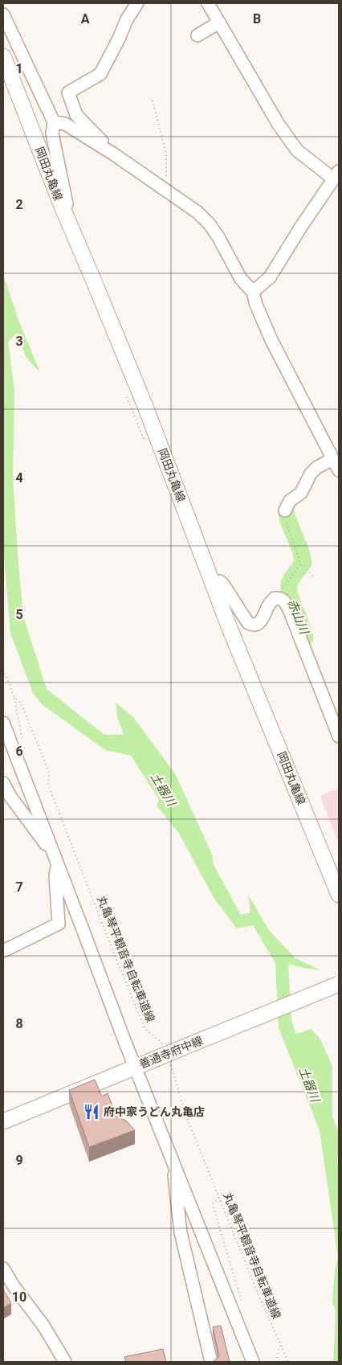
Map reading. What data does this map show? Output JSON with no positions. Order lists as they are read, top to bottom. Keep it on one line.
{"streets":{"main road":["岡田丸亀線","善通寺府中線"],"path":["丸亀琴平観音寺自転車道線"]},"water":["赤山川","土器川"],"places":{"restaurant":["府中家うどん丸亀店"]},"grid":{"columns":["A","B"],"rows":["1","2","3","4","5","6","7","8","9","10"]}}
